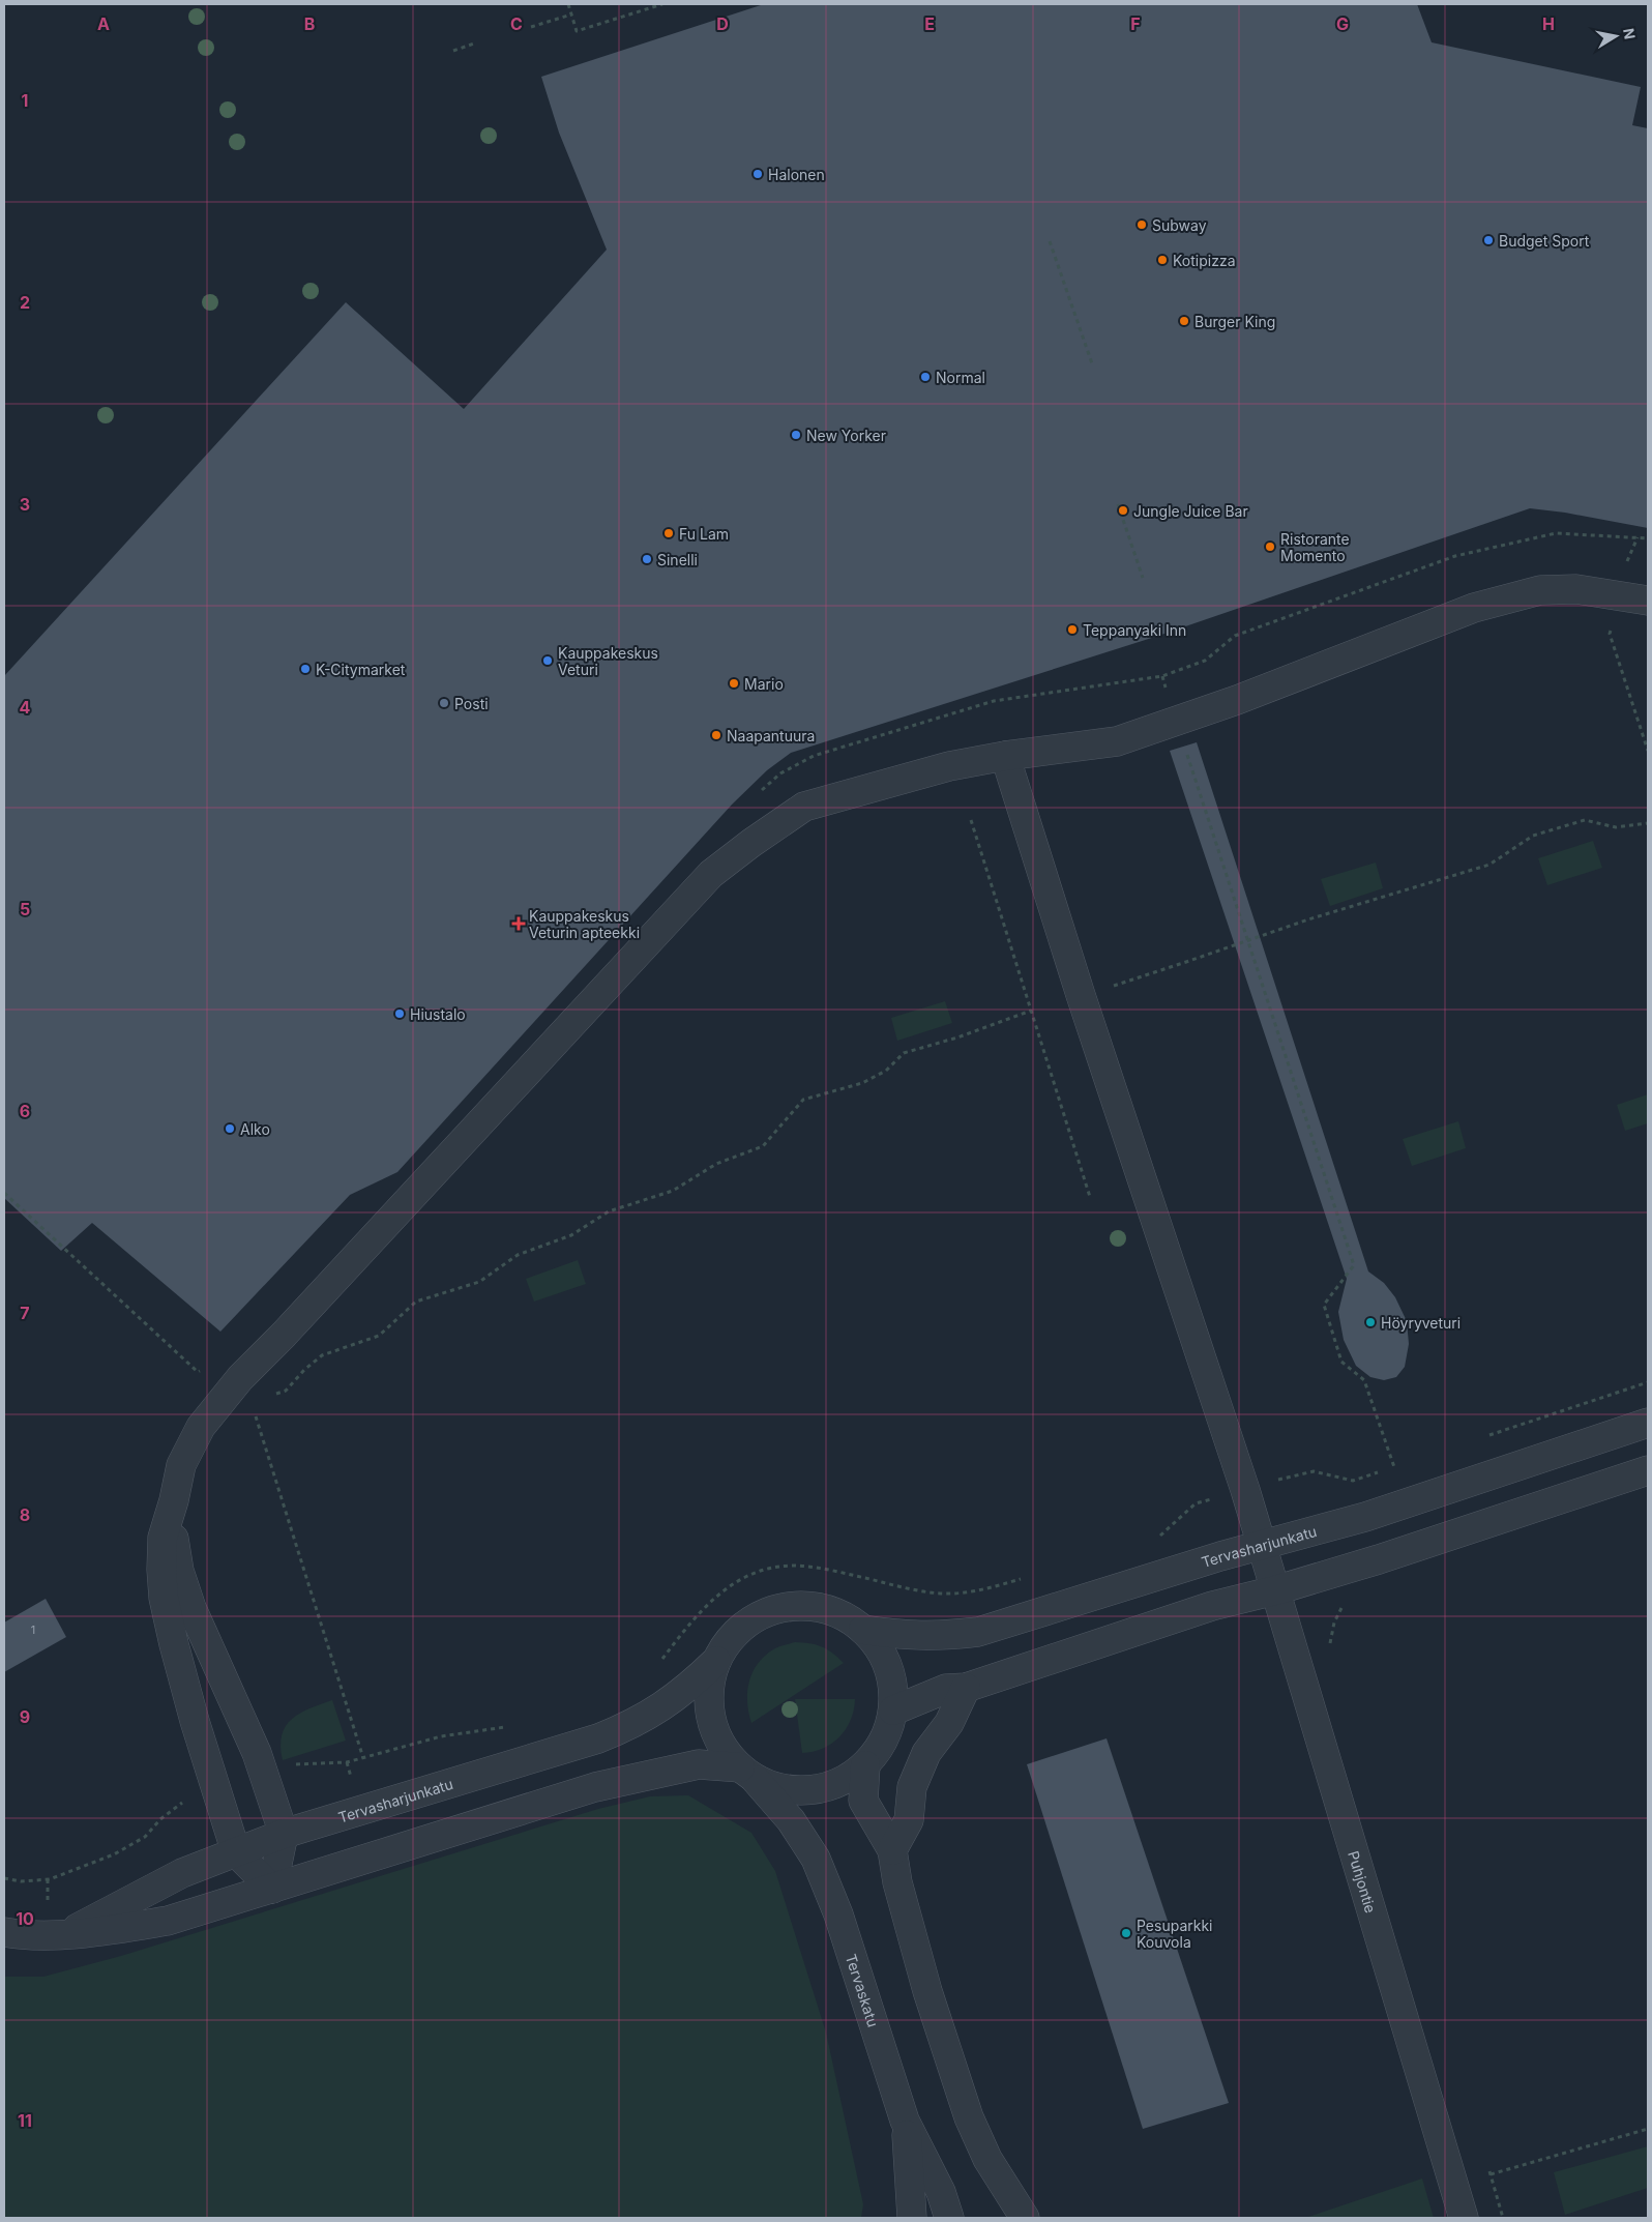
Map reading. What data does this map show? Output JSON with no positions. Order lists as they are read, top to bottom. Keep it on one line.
{"streets":{"street":["Tervasharjunkatu","Puhjontie","Tervaskatu"]},"crossings":[["Tervasharjunkatu","Puhjontie"],["Tervasharjunkatu","Tervaskatu"]],"places":{"other":["Halonen","Subway","Budget Sport","Kotipizza","Burger King","Normal","New Yorker","Jungle Juice Bar","Fu Lam","Ristorante Momento","Sinelli","Teppanyaki Inn","Kauppakeskus Veturi","K-Citymarket","Mario","Posti","Naapantuura","Hiustalo","Alko","Höyryveturi","Pesuparkki Kouvola"],"health":["Kauppakeskus Veturin apteekki"]},"house_numbers":["1"],"north":"right","grid":{"columns":["A","B","C","D","E","F","G","H"],"rows":["1","2","3","4","5","6","7","8","9","10","11"]}}
